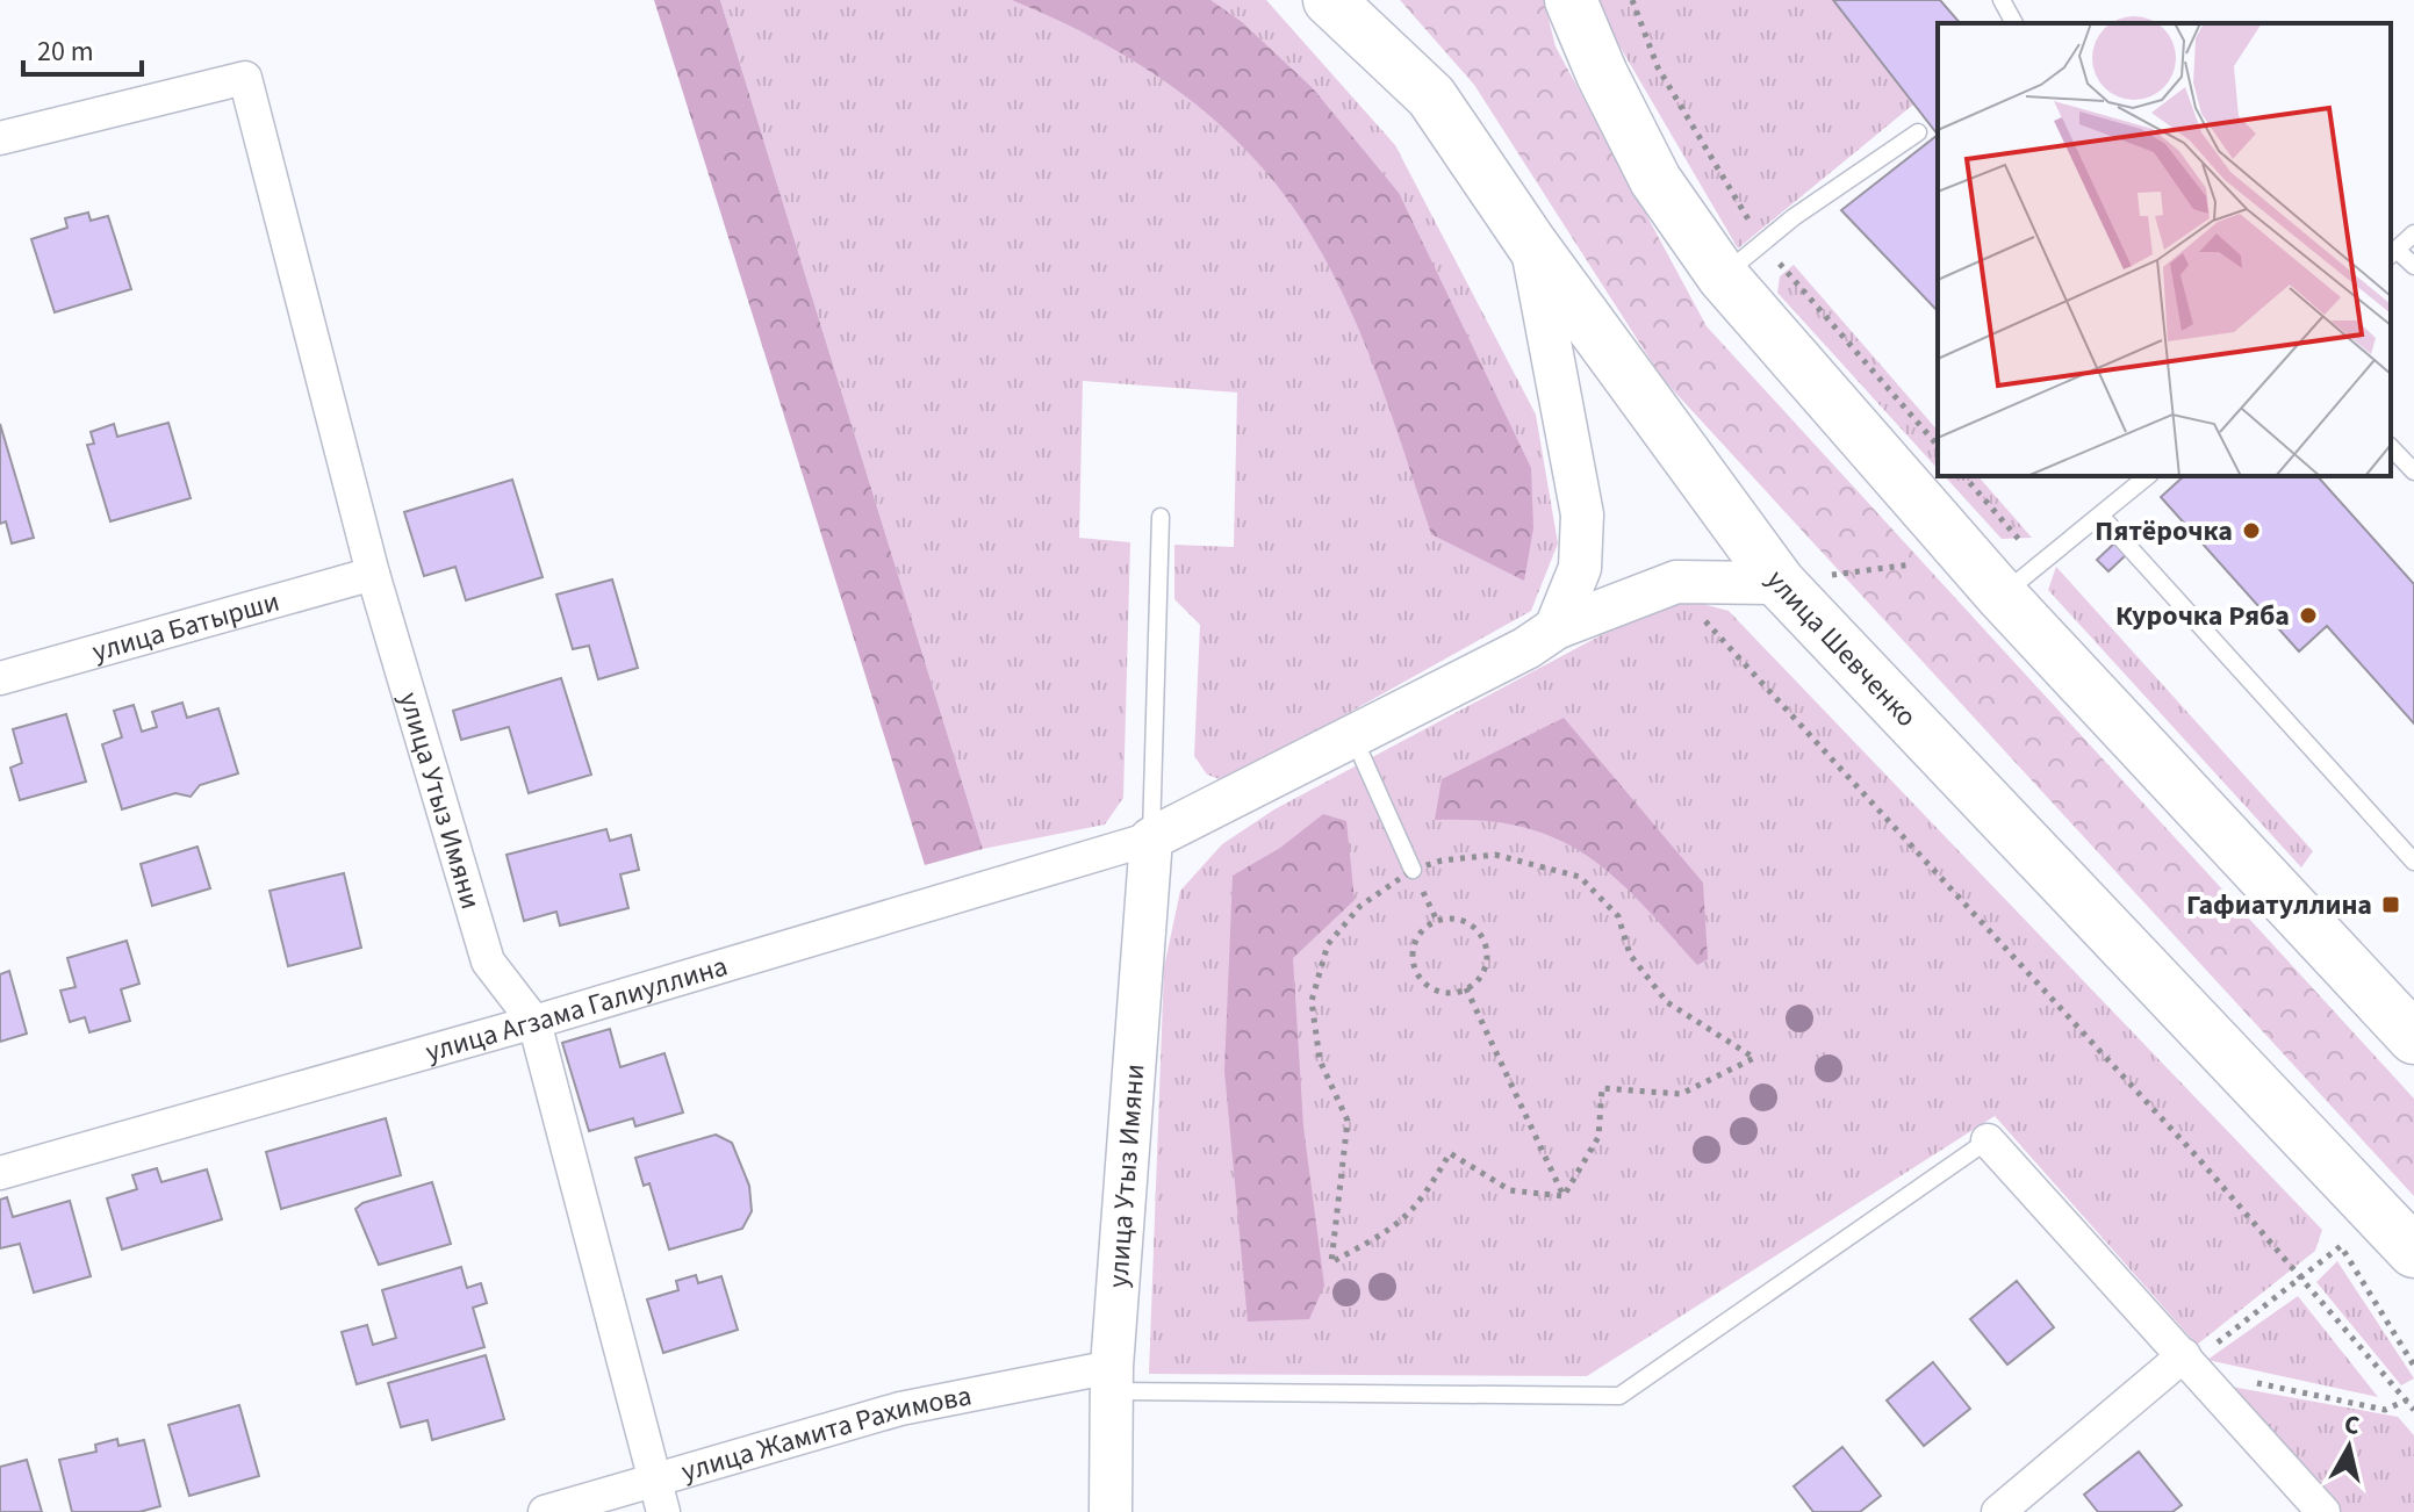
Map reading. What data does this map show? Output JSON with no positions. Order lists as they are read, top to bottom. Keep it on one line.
{"streets":{"main road":["улица Шевченко"],"street":["улица Батырши","улица Утыз Имяни","улица Агзама Галиуллина","улица Жамита Рахимова"]},"crossings":[["улица Батырши","улица Утыз Имяни"],["улица Утыз Имяни","улица Агзама Галиуллина"],["улица Утыз Имяни","улица Жамита Рахимова"]],"places":{"other":["Пятёрочка","Курочка Ряба"],"transit":["Гафиатуллина"]},"scale_bar":"20 m","north":"top"}
